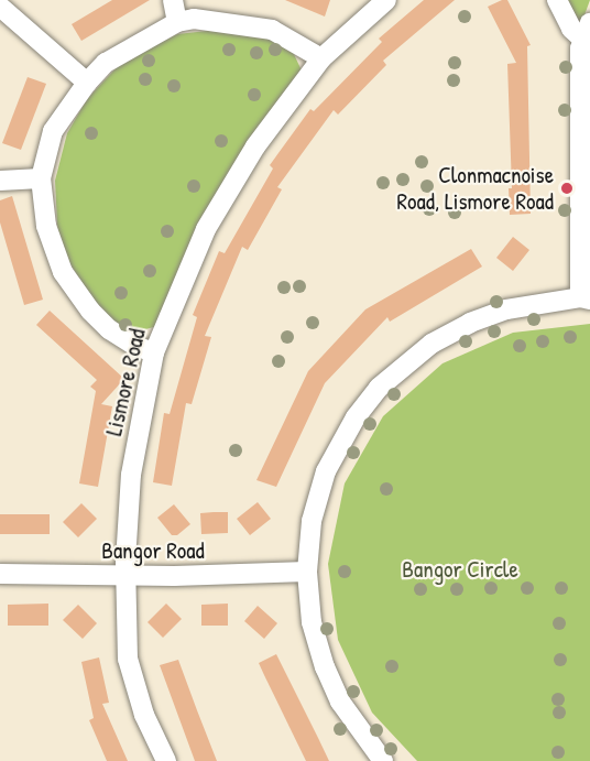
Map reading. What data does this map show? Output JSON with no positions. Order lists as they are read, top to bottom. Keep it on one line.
{"streets":{"street":["Lismore Road","Bangor Road"]},"crossings":[["Lismore Road","Bangor Road"]],"parks":["Bangor Circle"],"places":["Clonmacnoise Road, Lismore Road"]}
